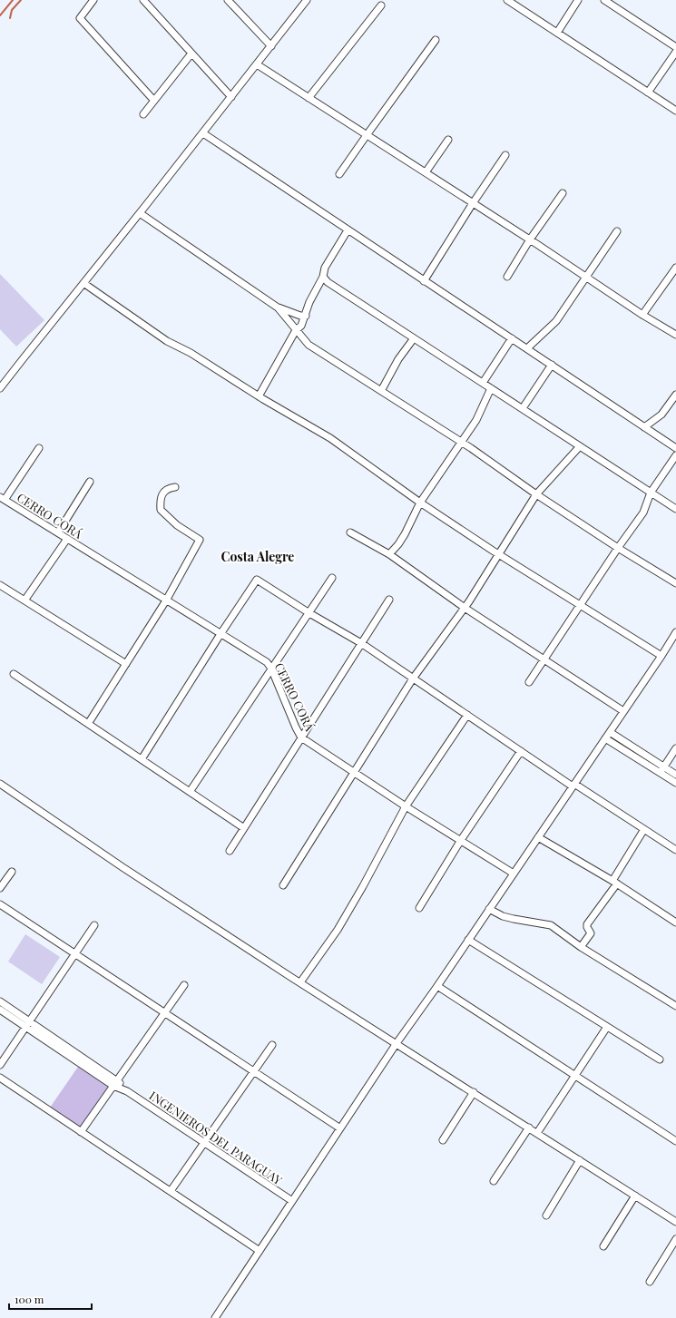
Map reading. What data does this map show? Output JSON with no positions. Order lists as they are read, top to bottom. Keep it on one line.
{"streets":{"street":["CERRO CORÁ","INGENIEROS DEL PARAGUAY"]},"districts":["Costa Alegre"],"scale_bar":"100 m"}
